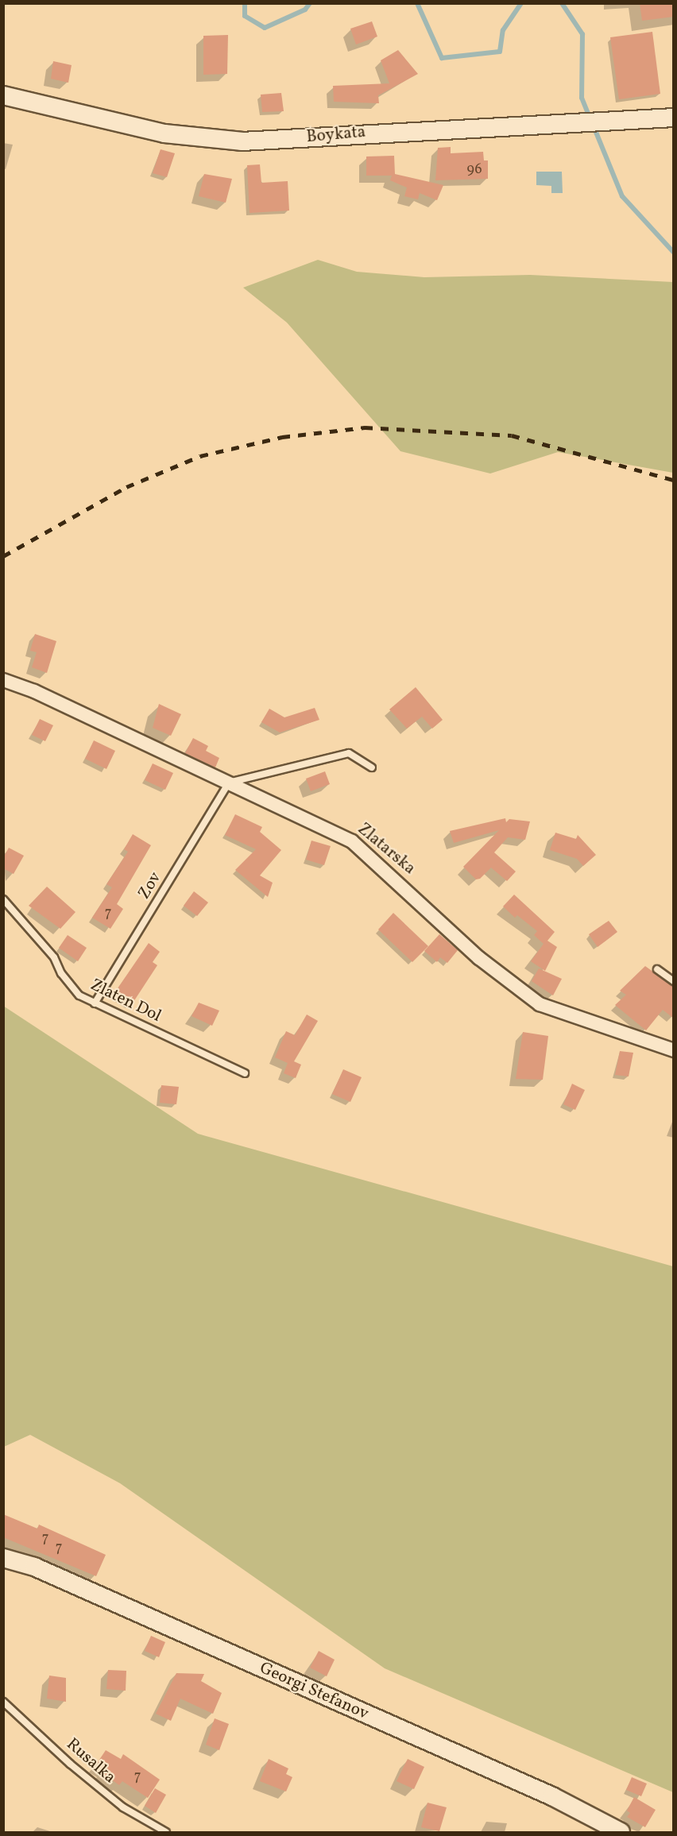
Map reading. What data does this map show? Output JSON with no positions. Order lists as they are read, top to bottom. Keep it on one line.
{"streets":{"street":["Boykata","Zlatarska","Georgi Stefanov"],"lane":["Zov","Zlaten Dol","Rusalka"]},"crossings":[["Zlatarska","Zov"],["Zov","Zlaten Dol"]],"house_numbers":["96","7","7","7","7"]}
